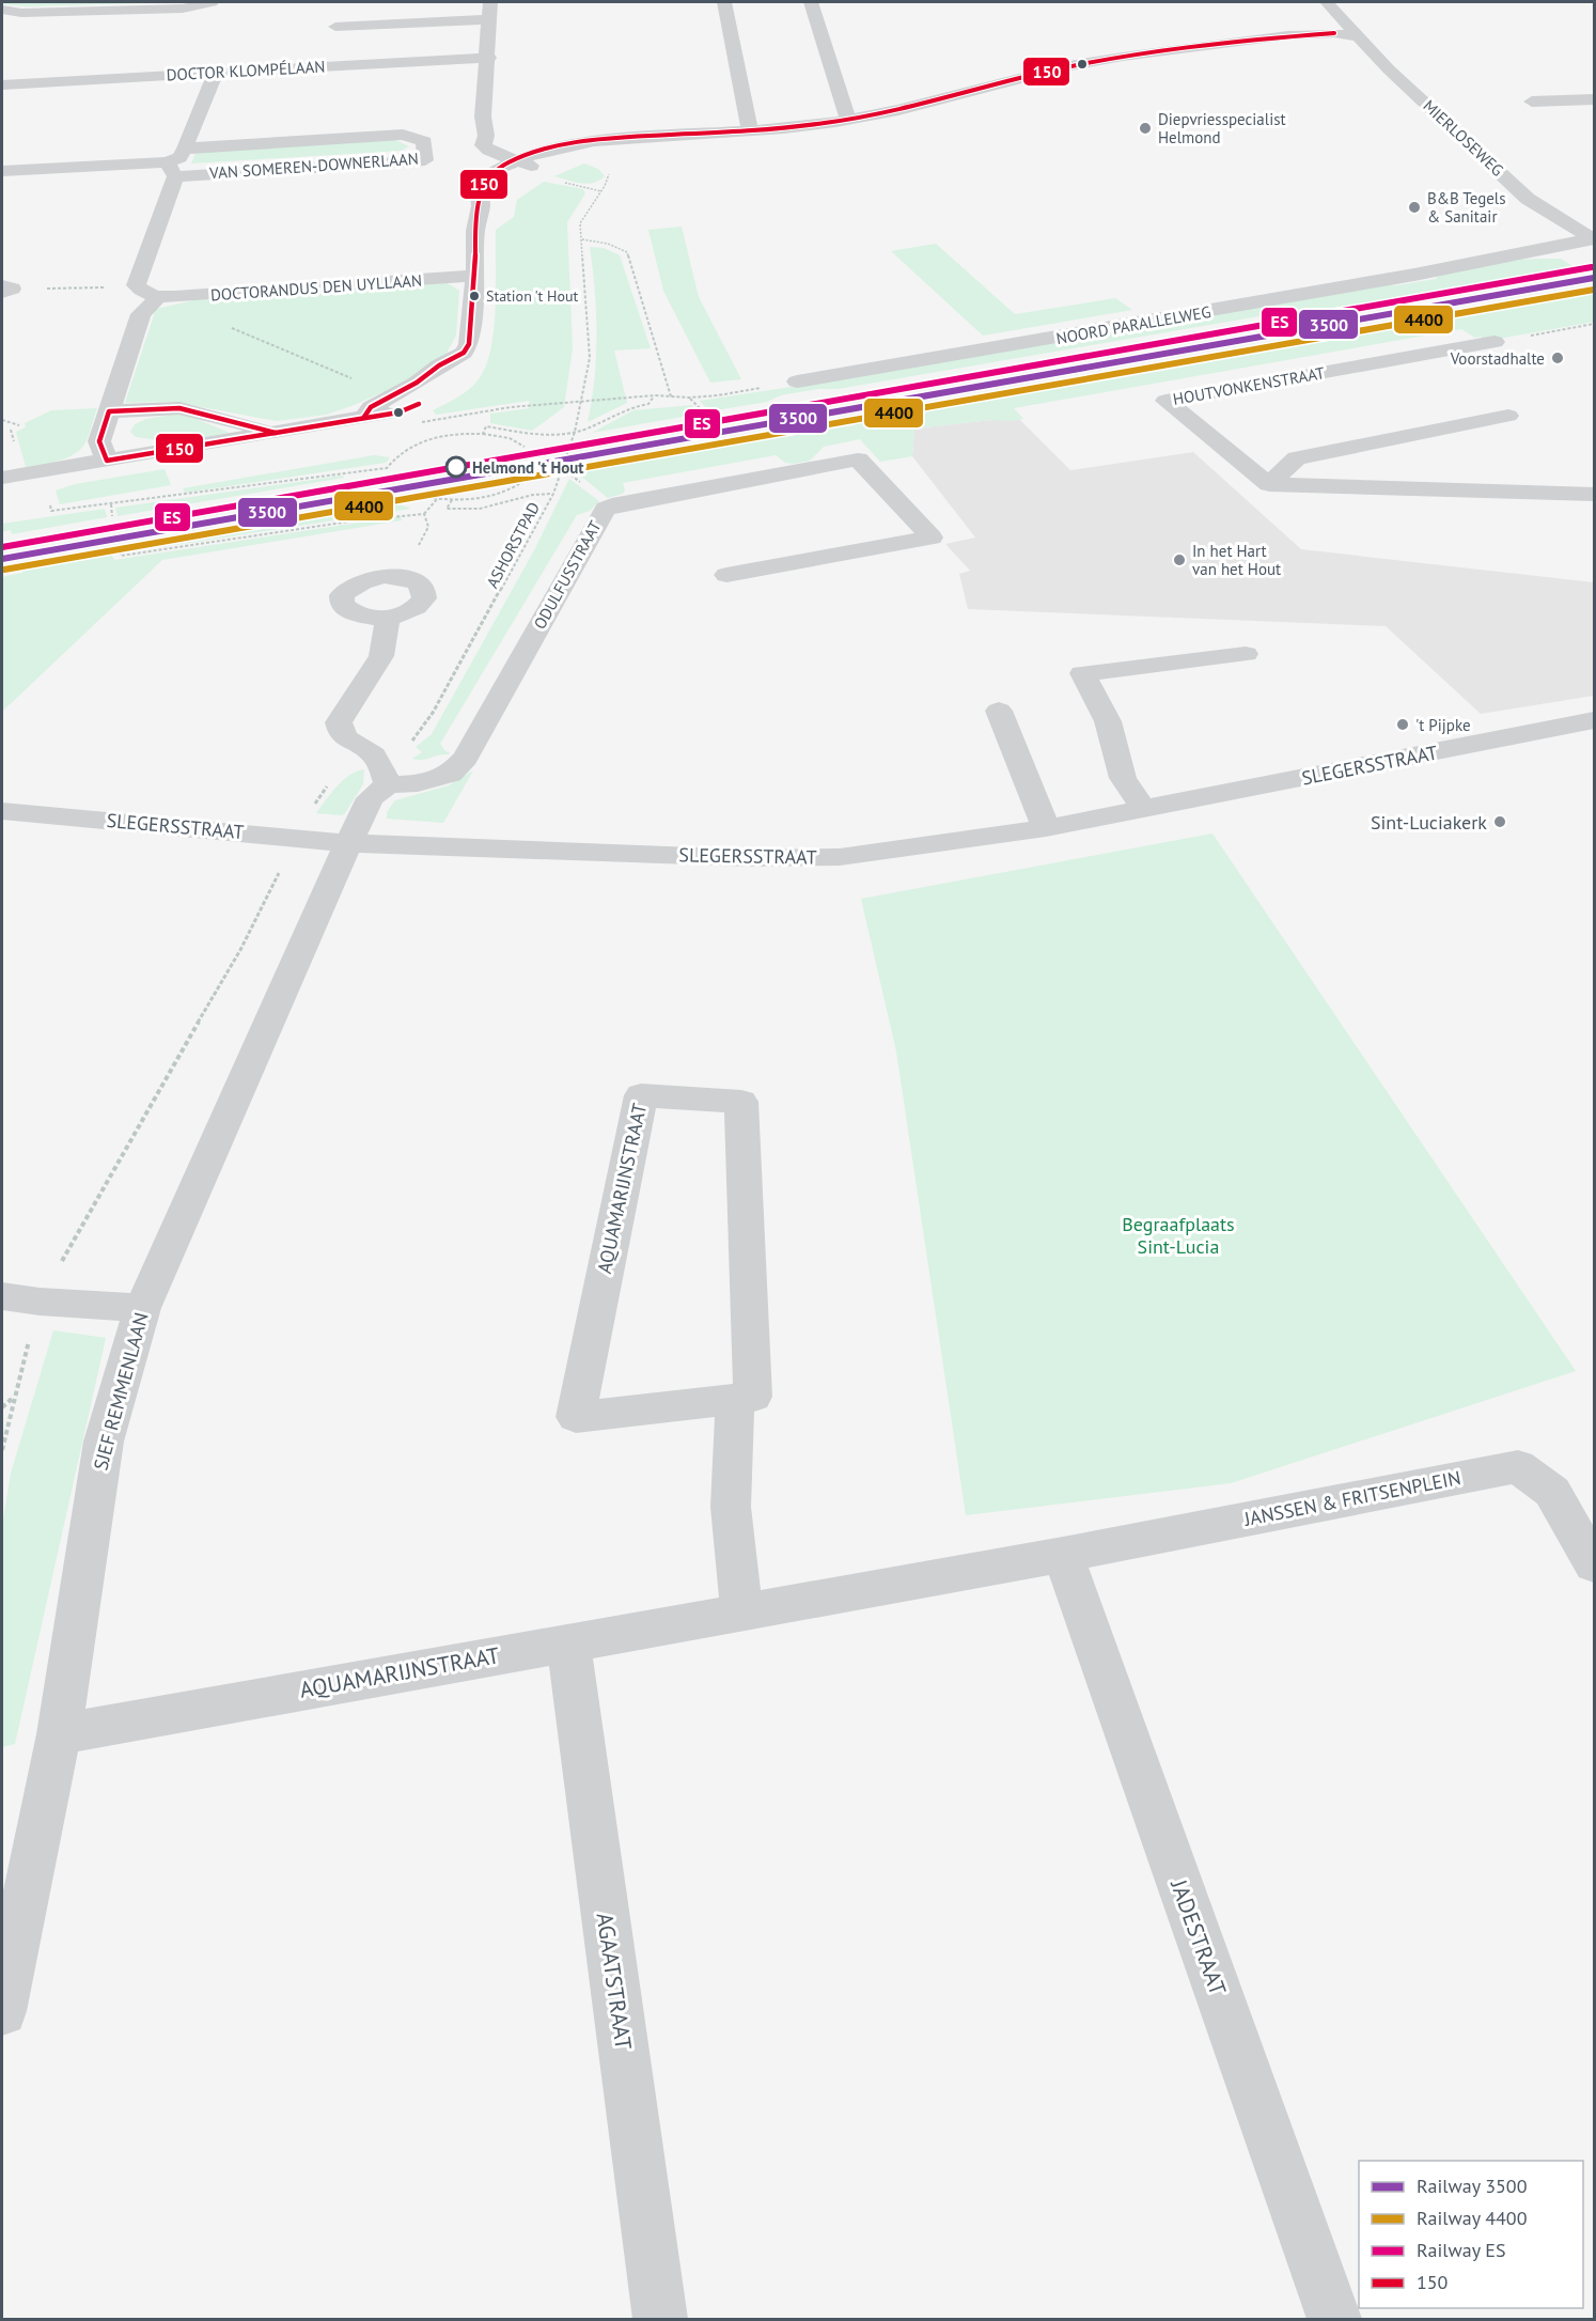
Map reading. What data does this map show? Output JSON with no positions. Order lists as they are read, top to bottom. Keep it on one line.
{"streets":{"street":["DOCTOR KLOMPÉLAAN","MIERLOSEWEG","VAN SOMEREN-DOWNERLAAN","DOCTORANDUS DEN UYLLAAN","NOORD PARALLELWEG","HOUTVONKENSTRAAT","ODULFUSSTRAAT","SLEGERSSTRAAT","AQUAMARIJNSTRAAT","SJEF REMMENLAAN","JANSSEN & FRITSENPLEIN","JADESTRAAT","AGAATSTRAAT"],"path":["ASHORSTPAD"]},"crossings":[["MIERLOSEWEG","NOORD PARALLELWEG"],["ASHORSTPAD","SLEGERSSTRAAT"],["SLEGERSSTRAAT","SJEF REMMENLAAN"],["AQUAMARIJNSTRAAT","SJEF REMMENLAAN"],["AQUAMARIJNSTRAAT","JANSSEN & FRITSENPLEIN"],["AQUAMARIJNSTRAAT","JADESTRAAT"],["AQUAMARIJNSTRAAT","AGAATSTRAAT"],["JANSSEN & FRITSENPLEIN","JADESTRAAT"]],"parks":["Begraafplaats Sint-Lucia"],"places":["Diepvriesspecialist Helmond","B&B Tegels & Sanitair","Station 't Hout","Voorstadhalte","Helmond 't Hout","In het Hart van het Hout","'t Pijpke","Sint-Luciakerk"],"lines":["transit line 150","rail line ES","rail line 3500","rail line 4400"],"legend":["Railway 3500","Railway 4400","Railway ES","150"]}
